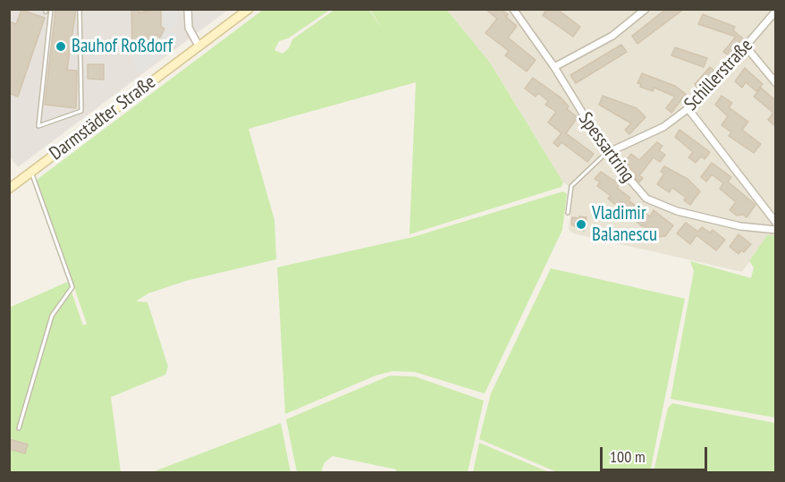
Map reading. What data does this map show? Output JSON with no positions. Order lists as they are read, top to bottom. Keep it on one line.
{"streets":{"main road":["Darmstädter Straße"],"street":["Schillerstraße","Spessartring"]},"crossings":[["Schillerstraße","Spessartring"]],"places":["Bauhof Roßdorf","Vladimir Balanescu"],"scale_bar":"100 m"}
